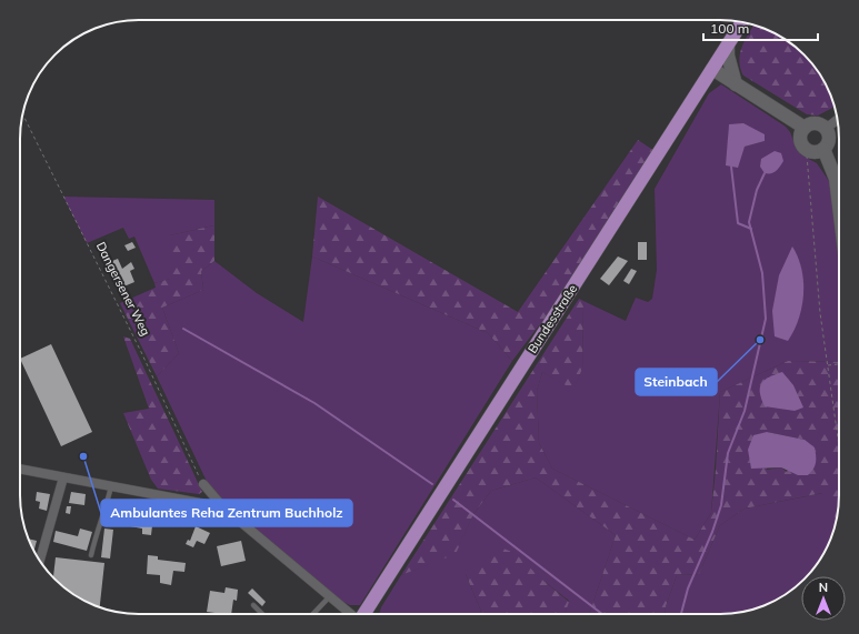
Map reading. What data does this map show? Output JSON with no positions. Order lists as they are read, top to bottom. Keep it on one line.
{"streets":{"main road":["Bundesstraße"],"path":["Dangersener Weg"]},"places":["Steinbach","Ambulantes Reha Zentrum Buchholz"],"scale_bar":"100 m","north":"top"}
